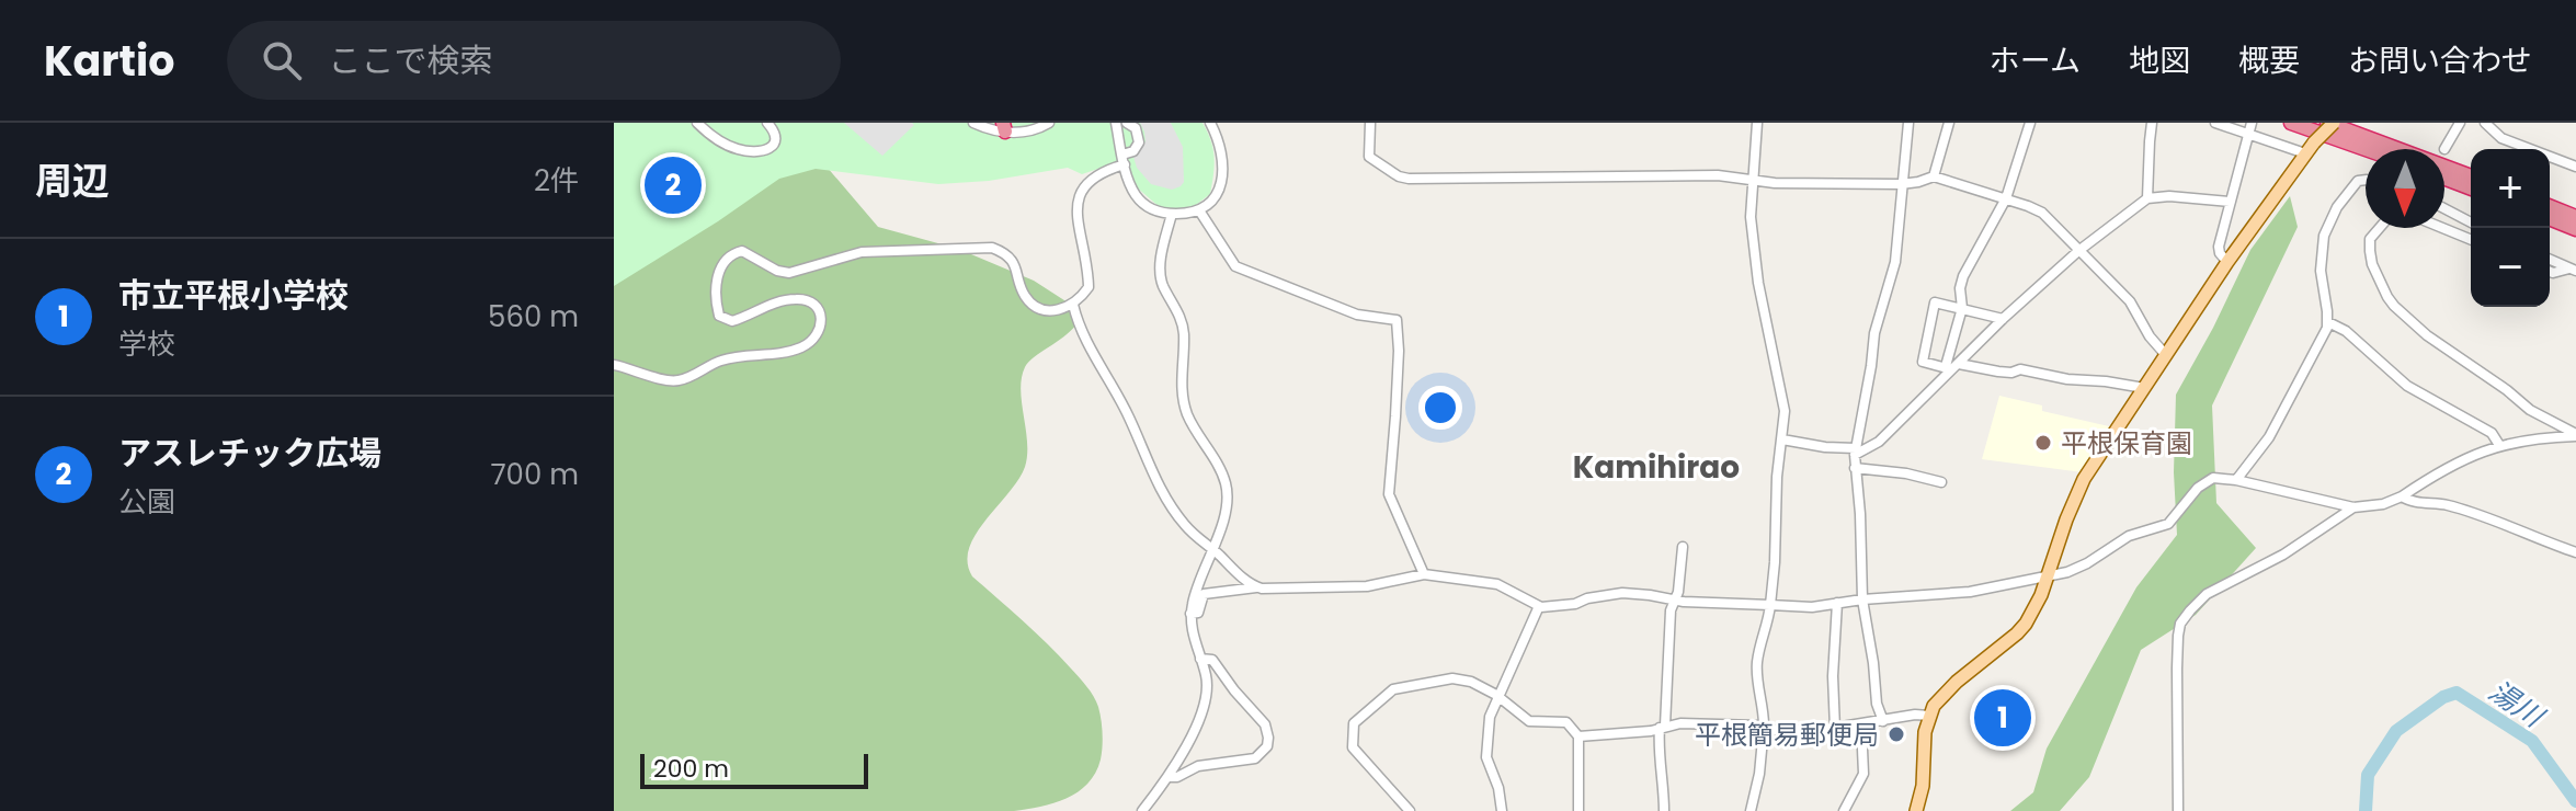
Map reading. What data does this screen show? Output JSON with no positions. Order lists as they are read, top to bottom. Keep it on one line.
{"districts":["Kamihirao"],"water":["湯川"],"places":["平根保育園","平根簡易郵便局"],"scale_bar":"200 m","north":"bottom","page":{"header":"Kartio","search":"ここで検索","nav":["ホーム","地図","概要","お問い合わせ"],"heading":["周辺","2件"],"map_buttons":["+","−"],"pins":["2","1"],"list":[{"mark":"1","name":"市立平根小学校","note":"学校","value":"560 m"},{"mark":"2","name":"アスレチック広場","note":"公園","value":"700 m"}],"scale":"200 m"}}
